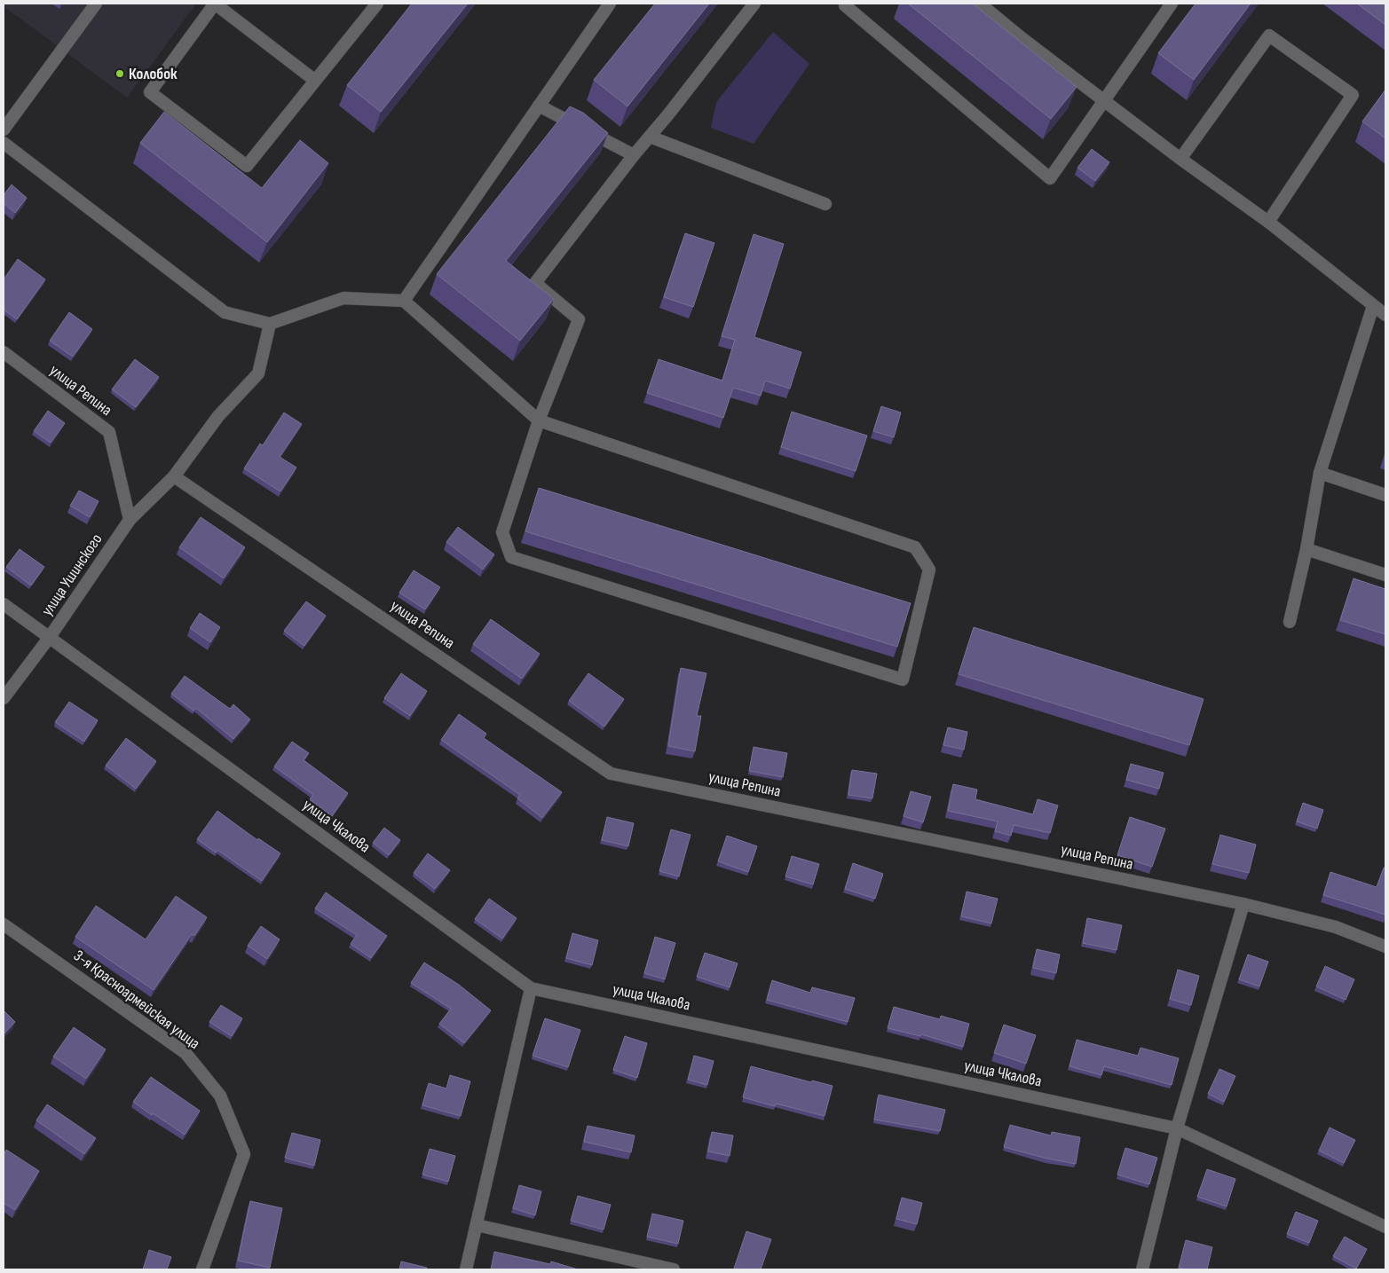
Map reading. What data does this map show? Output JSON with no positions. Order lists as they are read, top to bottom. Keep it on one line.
{"streets":{"street":["улица Репина","улица Ушинского","улица Чкалова","3-я Красноармейская улица"]},"crossings":[["улица Репина","улица Ушинского"],["улица Ушинского","улица Чкалова"]],"places":["Колобок"]}
